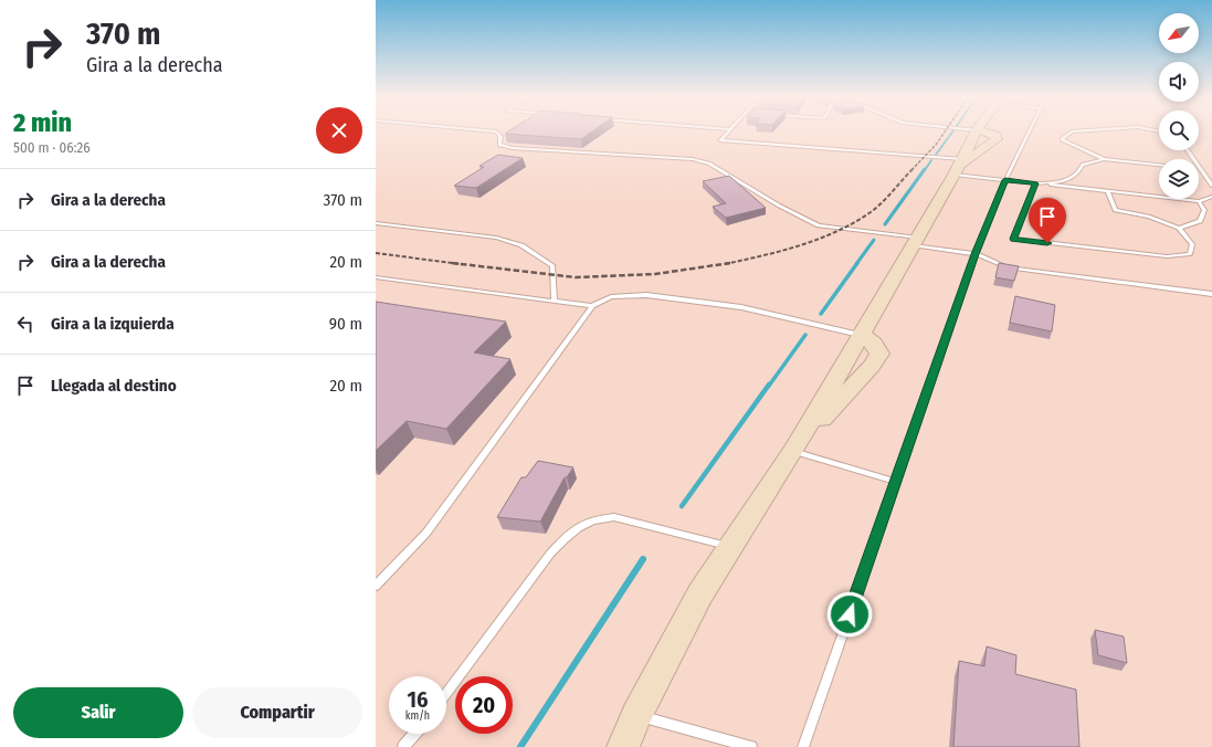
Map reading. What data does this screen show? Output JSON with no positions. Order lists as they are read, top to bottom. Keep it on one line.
{"north":"bottom left","page":{"turn":["370 m","Gira a la derecha"],"heading":["2 min","500 m · 06:26"],"list":[{"name":"Gira a la derecha","value":"370 m"},{"name":"Gira a la derecha","value":"20 m"},{"name":"Gira a la izquierda","value":"90 m"},{"name":"Llegada al destino","value":"20 m"}],"speed":"16 km/h","limit":"20","buttons":["Salir","Compartir"]}}
